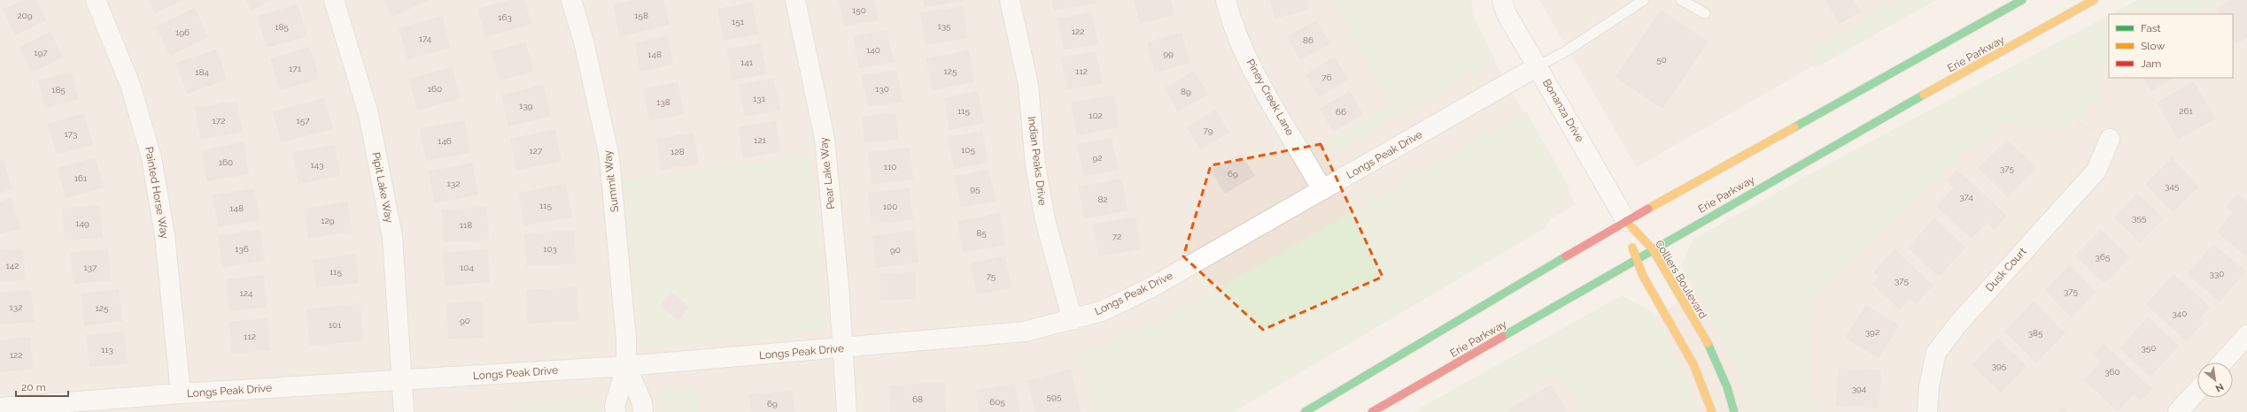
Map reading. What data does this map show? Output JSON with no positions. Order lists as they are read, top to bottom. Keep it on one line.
{"streets":{"main road":["Erie Parkway","Colliers Boulevard"],"street":["Piney Creek Lane","Bonanza Drive","Longs Peak Drive","Indian Peaks Drive","Pear Lake Way","Summit Way","Pipit Lake Way","Painted Horse Way","Dusk Court"]},"crossings":[["Erie Parkway","Colliers Boulevard"],["Piney Creek Lane","Longs Peak Drive"],["Bonanza Drive","Longs Peak Drive"],["Bonanza Drive","Colliers Boulevard"],["Longs Peak Drive","Indian Peaks Drive"],["Longs Peak Drive","Pear Lake Way"],["Longs Peak Drive","Summit Way"],["Longs Peak Drive","Pipit Lake Way"],["Longs Peak Drive","Painted Horse Way"]],"house_numbers":["150","209","158","163","151","135","185","122","196","174","86","140","197","99","148","50","141","171","125","112","184","76","160","130","185","89","131","138","139","115","261","66","102","172","157","79","173","121","146","105","127","128","92","160","143","110","375","69","161","132","345","95","374","82","115","100","148","355","129","149","118","85","72","136","103","90","365","142","137","104","115","330","75","375","375","124","132","125","340","90","101","392","385","112","350","113","122","395","360","394","595","68","605","69"],"legend":["Fast","Slow","Jam"],"scale_bar":"20 m","north":"bottom right"}
